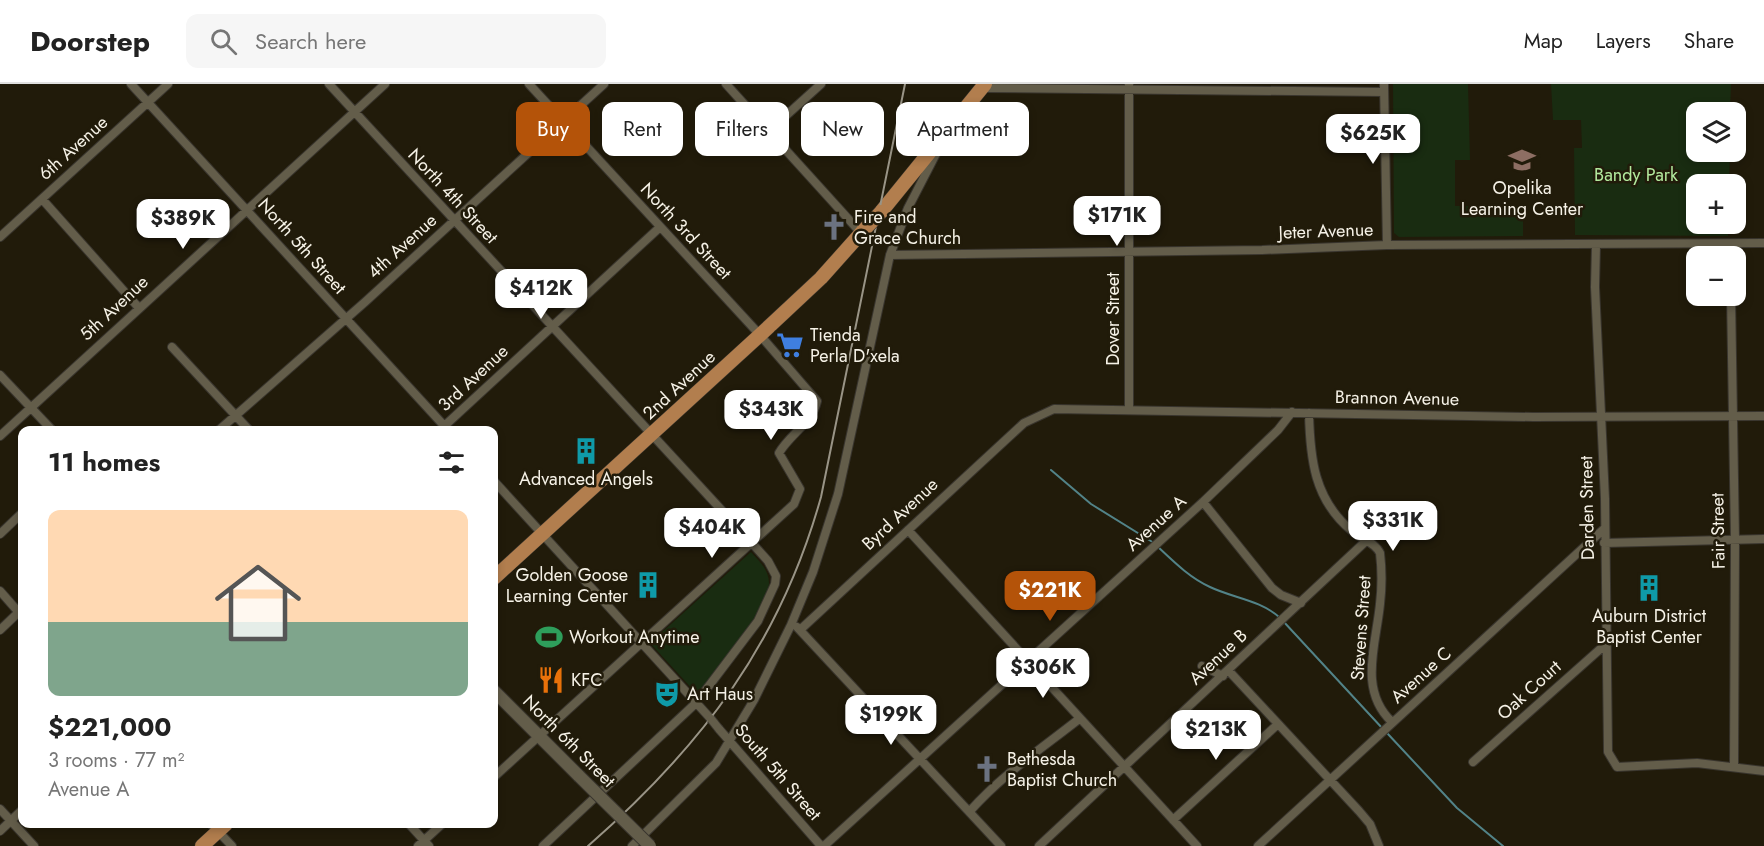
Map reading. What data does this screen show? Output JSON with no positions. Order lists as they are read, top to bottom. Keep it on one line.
{"streets":{"main road":["2nd Avenue"],"street":["6th Avenue","North 4th Street","North 3rd Street","Jeter Avenue","North 5th Street","4th Avenue","5th Avenue","Dover Street","3rd Avenue","Brannon Avenue","Darden Street","Byrd Avenue","Avenue A","Fair Street","Stevens Street","Avenue B","Avenue C","Oak Court","North 6th Street","South 5th Street"]},"crossings":[["6th Avenue","North 5th Street"],["North 4th Street","North 3rd Street"],["North 4th Street","4th Avenue"],["North 4th Street","5th Avenue"],["North 4th Street","3rd Avenue"],["North 4th Street","2nd Avenue"],["North 4th Street","South 5th Street"],["North 3rd Street","3rd Avenue"],["North 3rd Street","2nd Avenue"],["Jeter Avenue","Dover Street"],["Jeter Avenue","Darden Street"],["North 5th Street","4th Avenue"],["North 5th Street","5th Avenue"],["Dover Street","Brannon Avenue"],["Brannon Avenue","Darden Street"],["Brannon Avenue","Byrd Avenue"],["Brannon Avenue","Avenue A"],["Brannon Avenue","Fair Street"],["Brannon Avenue","Stevens Street"],["Darden Street","Fair Street"],["Darden Street","Avenue C"],["Darden Street","Oak Court"],["Avenue A","South 5th Street"],["Stevens Street","Avenue B"],["Stevens Street","Avenue C"]],"parks":["Bandy Park"],"places":{"school or university":["Opelika Learning Center"],"church":["Fire and Grace Church","Bethesda Baptist Church"],"supermarket":["Tienda Perla D'xela"],"building":["Advanced Angels","Golden Goose Learning Center","Auburn District Baptist Center"],"sports":["Workout Anytime"],"restaurant":["KFC"],"theatre":["Art Haus"]},"page":{"header":"Doorstep","search":"Search here","nav":["Map","Layers","Share"],"map_buttons":["+","−"],"chip":["Buy","Rent","Filters","New","Apartment"],"price":["$625K","$171K","$389K","$412K","$343K","$331K","$404K","$221K","$306K","$199K","$213K"],"heading":"11 homes","list":[{"name":"$221,000","note":"3 rooms · 77 m² · Avenue A"}]}}
